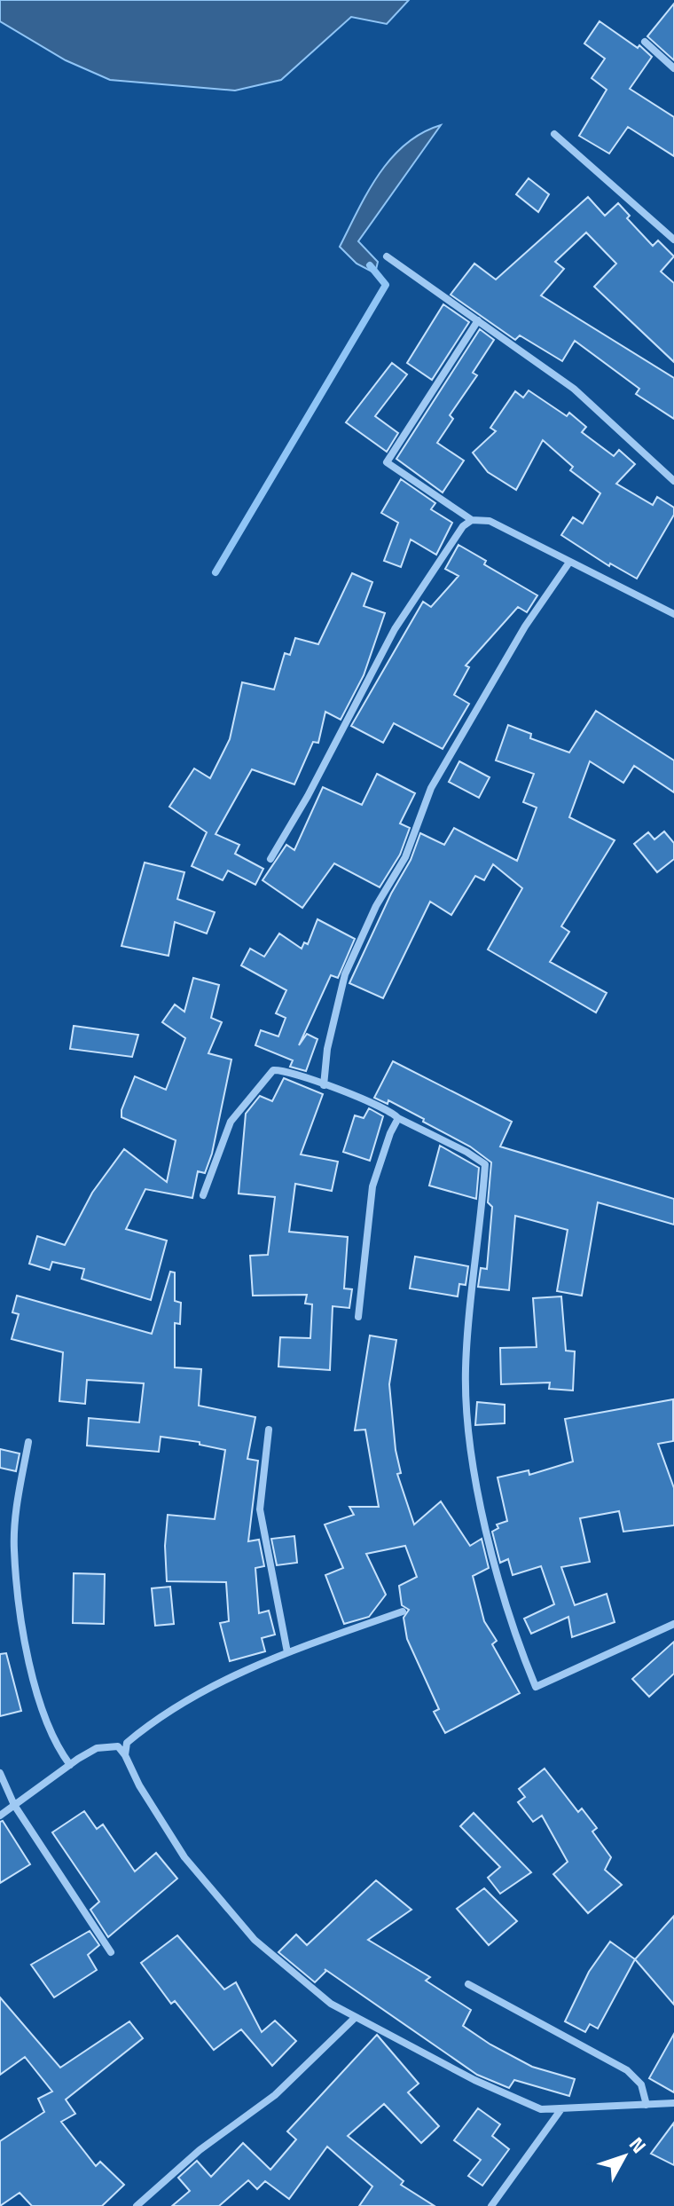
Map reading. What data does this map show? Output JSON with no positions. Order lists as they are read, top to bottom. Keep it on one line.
{"north":"top right"}
